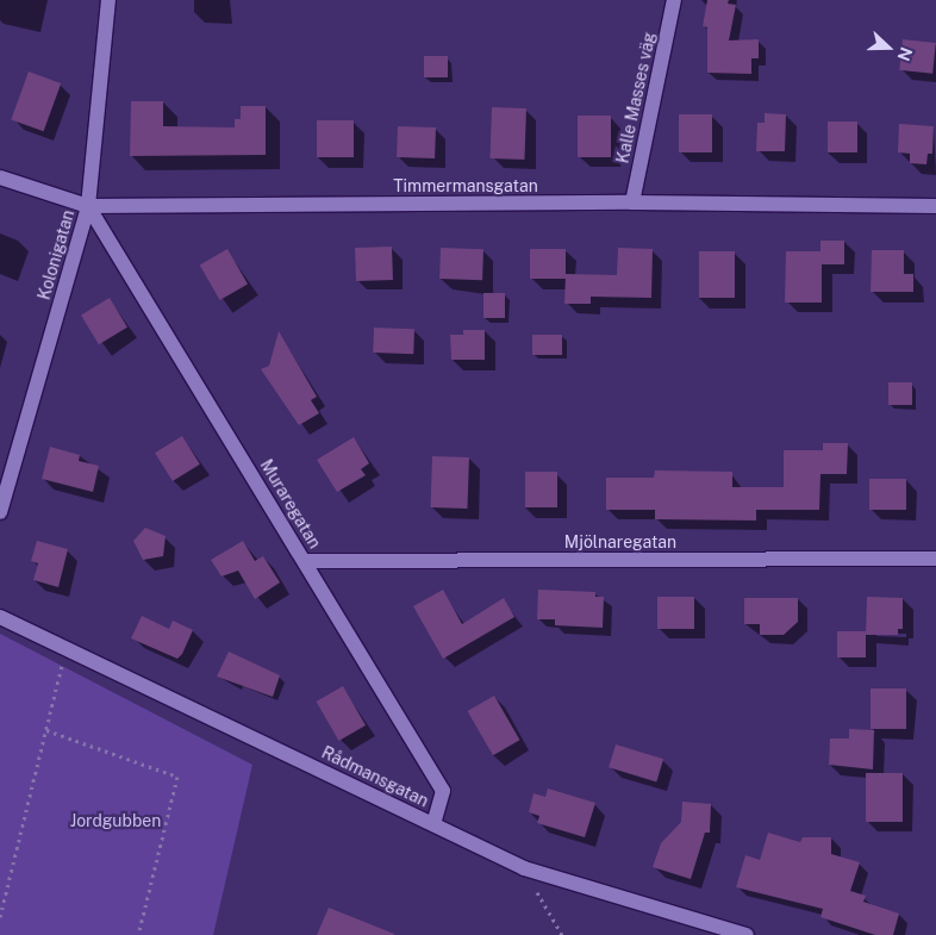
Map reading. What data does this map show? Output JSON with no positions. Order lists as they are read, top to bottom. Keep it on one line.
{"streets":{"street":["Kalle Masses väg","Timmermansgatan","Kolonigatan","Muraregatan","Mjölnaregatan","Rådmansgatan"]},"crossings":[["Kalle Masses väg","Timmermansgatan"],["Timmermansgatan","Kolonigatan"],["Timmermansgatan","Muraregatan"],["Kolonigatan","Muraregatan"],["Muraregatan","Mjölnaregatan"],["Muraregatan","Rådmansgatan"]],"parks":["Jordgubben"],"north":"right"}
